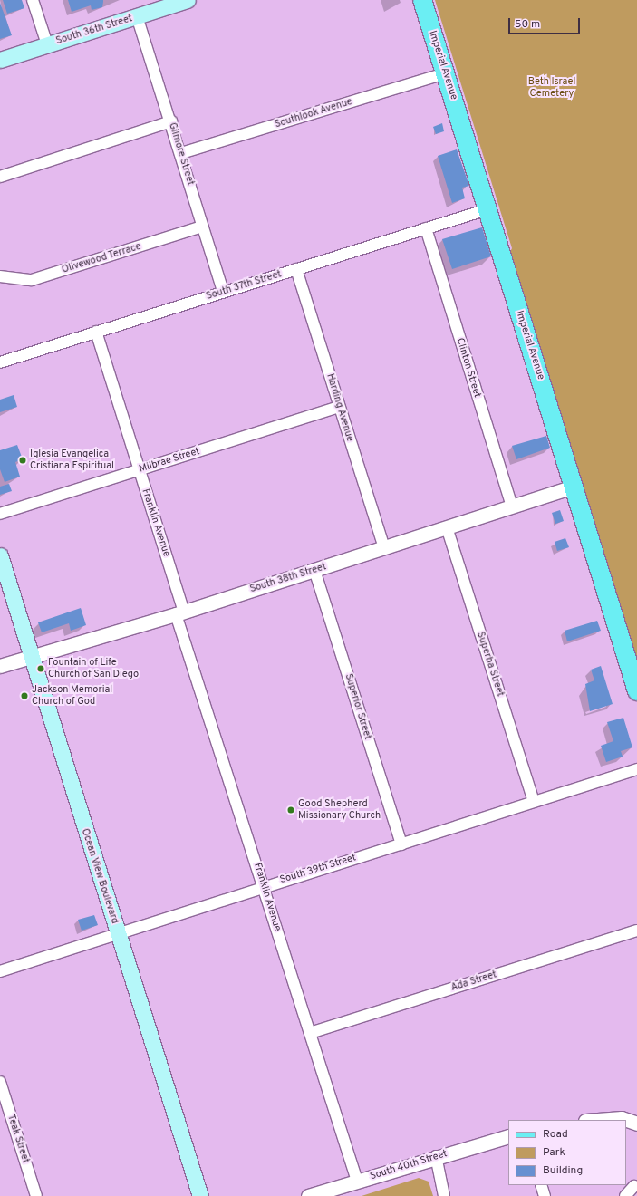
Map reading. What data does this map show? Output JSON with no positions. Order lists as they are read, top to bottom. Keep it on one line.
{"streets":{"main road":["South 36th Street","Imperial Avenue","Ocean View Boulevard"],"street":["Southlook Avenue","Gilmore Street","Olivewood Terrace","South 37th Street","Clinton Street","Harding Avenue","Milbrae Street","Franklin Avenue","South 38th Street","Superba Street","Superior Street","South 39th Street","Ada Street","Teak Street","South 40th Street"]},"crossings":[["South 36th Street","Gilmore Street"],["Imperial Avenue","Southlook Avenue"],["Imperial Avenue","South 37th Street"],["Imperial Avenue","South 38th Street"],["Southlook Avenue","Gilmore Street"],["Gilmore Street","Olivewood Terrace"],["Gilmore Street","South 37th Street"],["South 37th Street","Clinton Street"],["South 37th Street","Harding Avenue"],["South 37th Street","Franklin Avenue"],["Clinton Street","South 38th Street"],["Harding Avenue","Milbrae Street"],["Harding Avenue","South 38th Street"],["Milbrae Street","Franklin Avenue"],["Franklin Avenue","South 38th Street"],["Franklin Avenue","South 39th Street"],["Franklin Avenue","Ada Street"],["Franklin Avenue","South 40th Street"],["South 38th Street","Superba Street"],["South 38th Street","Superior Street"],["South 38th Street","Ocean View Boulevard"],["Superba Street","South 39th Street"],["Superior Street","South 39th Street"],["South 39th Street","Ocean View Boulevard"]],"parks":["Beth Israel Cemetery"],"places":["Iglesia Evangelica Cristiana Espiritual","Fountain of Life Church of San Diego","Jackson Memorial Church of God","Good Shepherd Missionary Church"],"legend":["Road","Park","Building"],"scale_bar":"50 m"}
